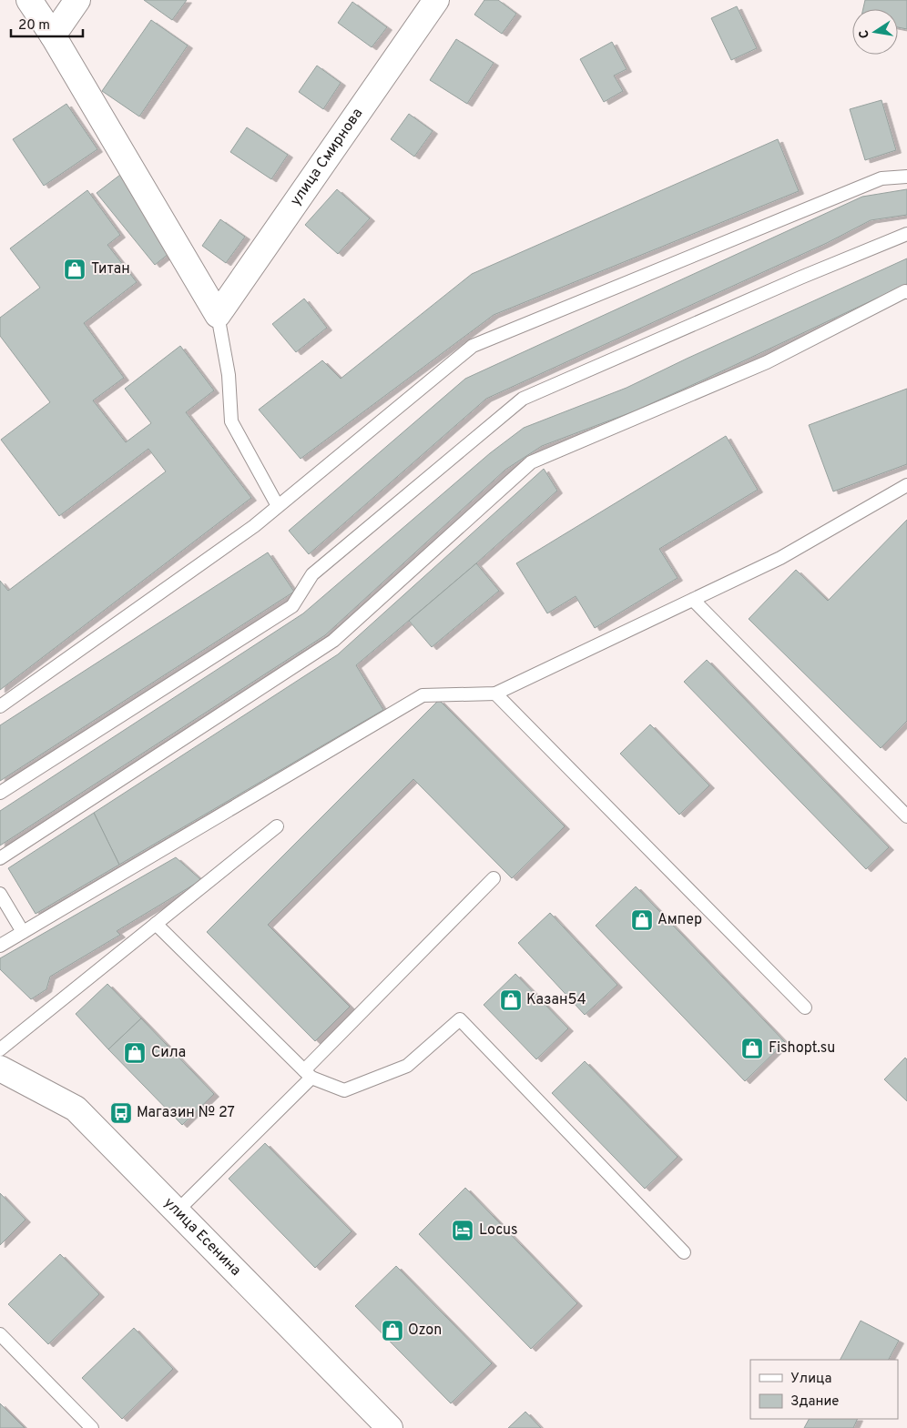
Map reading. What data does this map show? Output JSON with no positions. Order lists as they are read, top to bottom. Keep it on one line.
{"streets":{"street":["улица Смирнова","улица Есенина"]},"places":{"shop":["Титан","Ампер","Казан54","Fishopt.su","Сила","Ozon"],"bus stop":["Магазин № 27"],"hotel":["Locus"]},"legend":["Улица","Здание"],"scale_bar":"20 m","north":"left"}
